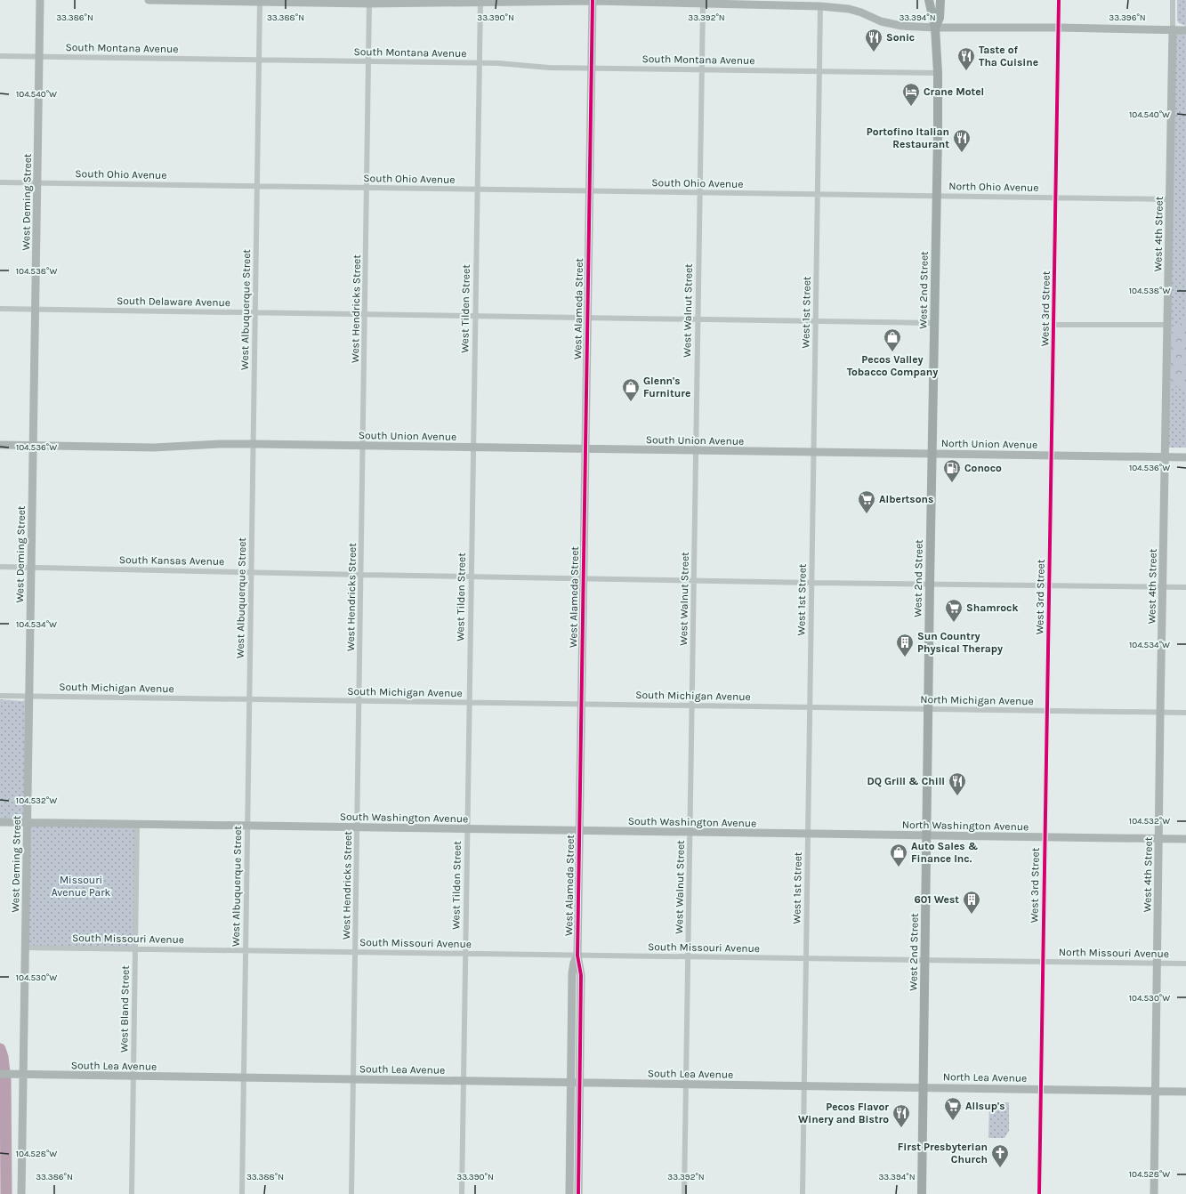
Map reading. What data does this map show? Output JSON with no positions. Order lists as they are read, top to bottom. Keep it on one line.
{"streets":{"main road":["West 2nd Street"],"street":["South Montana Avenue","South Ohio Avenue","North Ohio Avenue","West Deming Street","West 4th Street","South Delaware Avenue","West Hendricks Street","West Tilden Street","West Alameda Street","West 3rd Street","West Albuquerque Street","West Walnut Street","West 1st Street","South Union Avenue","North Union Avenue","South Kansas Avenue","South Michigan Avenue","North Michigan Avenue","South Washington Avenue","North Washington Avenue","South Missouri Avenue","North Missouri Avenue","West Bland Street","South Lea Avenue","North Lea Avenue"]},"crossings":[["South Montana Avenue","West Deming Street"],["South Montana Avenue","West 2nd Street"],["South Montana Avenue","West Hendricks Street"],["South Montana Avenue","West Tilden Street"],["South Montana Avenue","West Alameda Street"],["South Montana Avenue","West Albuquerque Street"],["South Montana Avenue","West Walnut Street"],["South Montana Avenue","West 1st Street"],["South Ohio Avenue","North Ohio Avenue"],["South Ohio Avenue","West Deming Street"],["South Ohio Avenue","West Hendricks Street"],["South Ohio Avenue","West Tilden Street"],["South Ohio Avenue","West Alameda Street"],["South Ohio Avenue","West Albuquerque Street"],["South Ohio Avenue","West Walnut Street"],["South Ohio Avenue","West 1st Street"],["North Ohio Avenue","West 4th Street"],["North Ohio Avenue","West 2nd Street"],["North Ohio Avenue","West 3rd Street"],["North Ohio Avenue","West 1st Street"],["West Deming Street","South Delaware Avenue"],["West Deming Street","South Union Avenue"],["West Deming Street","South Kansas Avenue"],["West Deming Street","South Michigan Avenue"],["West Deming Street","South Washington Avenue"],["West Deming Street","South Missouri Avenue"],["West Deming Street","South Lea Avenue"],["West 4th Street","North Union Avenue"],["West 4th Street","South Kansas Avenue"],["West 4th Street","North Michigan Avenue"],["West 4th Street","North Washington Avenue"],["West 4th Street","North Missouri Avenue"],["West 4th Street","North Lea Avenue"],["West 2nd Street","South Delaware Avenue"],["West 2nd Street","North Union Avenue"],["West 2nd Street","South Kansas Avenue"],["West 2nd Street","North Michigan Avenue"],["West 2nd Street","North Washington Avenue"],["West 2nd Street","North Missouri Avenue"],["West 2nd Street","North Lea Avenue"],["South Delaware Avenue","West Hendricks Street"],["South Delaware Avenue","West Tilden Street"],["South Delaware Avenue","West Alameda Street"],["South Delaware Avenue","West Albuquerque Street"],["South Delaware Avenue","West Walnut Street"],["South Delaware Avenue","West 1st Street"],["West Hendricks Street","South Union Avenue"],["West Hendricks Street","South Kansas Avenue"],["West Hendricks Street","South Michigan Avenue"],["West Hendricks Street","South Washington Avenue"],["West Hendricks Street","South Missouri Avenue"],["West Hendricks Street","South Lea Avenue"],["West Tilden Street","South Union Avenue"],["West Tilden Street","South Kansas Avenue"],["West Tilden Street","South Michigan Avenue"],["West Tilden Street","South Washington Avenue"],["West Tilden Street","South Missouri Avenue"],["West Tilden Street","South Lea Avenue"],["West Alameda Street","South Union Avenue"],["West Alameda Street","South Kansas Avenue"],["West Alameda Street","South Michigan Avenue"],["West Alameda Street","South Washington Avenue"],["West Alameda Street","South Missouri Avenue"],["West Alameda Street","South Lea Avenue"],["West 3rd Street","North Union Avenue"],["West 3rd Street","South Kansas Avenue"],["West 3rd Street","North Michigan Avenue"],["West 3rd Street","North Washington Avenue"],["West 3rd Street","North Missouri Avenue"],["West 3rd Street","North Lea Avenue"],["West Albuquerque Street","South Union Avenue"],["West Albuquerque Street","South Kansas Avenue"],["West Albuquerque Street","South Michigan Avenue"],["West Albuquerque Street","South Washington Avenue"],["West Albuquerque Street","South Missouri Avenue"],["West Albuquerque Street","South Lea Avenue"],["West Walnut Street","South Union Avenue"],["West Walnut Street","South Kansas Avenue"],["West Walnut Street","South Michigan Avenue"],["West Walnut Street","South Washington Avenue"],["West Walnut Street","South Missouri Avenue"],["West Walnut Street","South Lea Avenue"],["West 1st Street","South Union Avenue"],["West 1st Street","North Union Avenue"],["West 1st Street","South Kansas Avenue"],["West 1st Street","South Michigan Avenue"],["West 1st Street","North Michigan Avenue"],["West 1st Street","South Washington Avenue"],["West 1st Street","North Washington Avenue"],["West 1st Street","South Missouri Avenue"],["West 1st Street","North Missouri Avenue"],["West 1st Street","South Lea Avenue"],["West 1st Street","North Lea Avenue"],["South Union Avenue","North Union Avenue"],["South Michigan Avenue","North Michigan Avenue"],["South Washington Avenue","North Washington Avenue"],["South Washington Avenue","West Bland Street"],["South Missouri Avenue","North Missouri Avenue"],["South Missouri Avenue","West Bland Street"],["West Bland Street","South Lea Avenue"],["South Lea Avenue","North Lea Avenue"]],"parks":["Missouri Avenue Park"],"places":{"restaurant":["Sonic","Taste of Tha Cuisine","Portofino Italian Restaurant","DQ Grill & Chill","Pecos Flavor Winery and Bistro"],"hotel":["Crane Motel"],"shop":["Pecos Valley Tobacco Company","Glenn's Furniture","Auto Sales & Finance Inc."],"fuel station":["Conoco"],"supermarket":["Albertsons","Shamrock","Allsup's"],"building":["Sun Country Physical Therapy","601 West"],"church":["First Presbyterian Church"]},"coordinates":["33.386°N","33.388°N","33.390°N","33.392°N","33.394°N","33.396°N","104.540°W","104.538°W","104.536°W","104.534°W","104.532°W","104.530°W","104.528°W"]}
